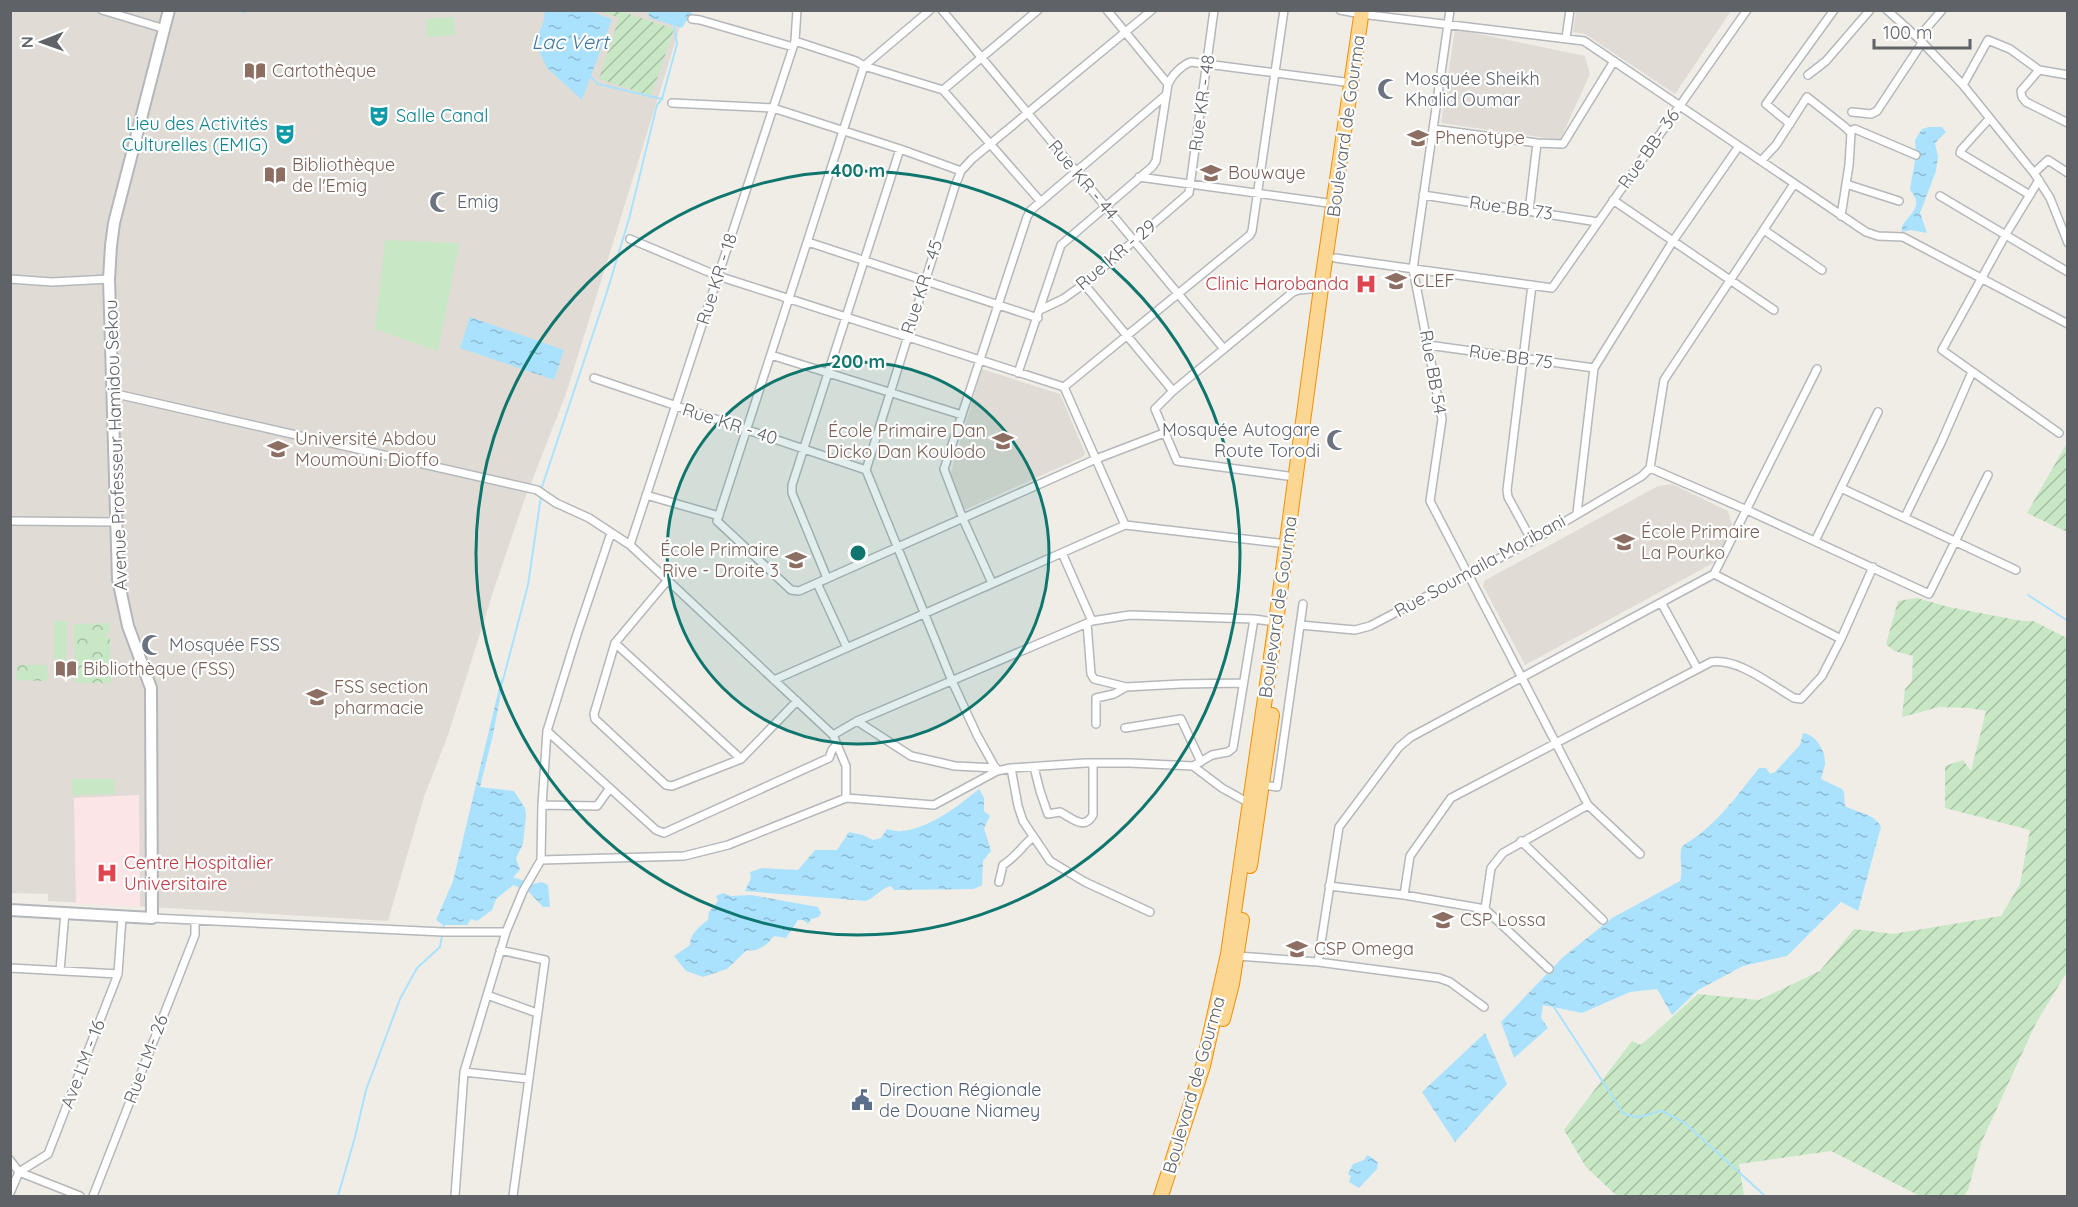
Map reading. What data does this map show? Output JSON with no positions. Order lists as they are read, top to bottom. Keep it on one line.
{"streets":{"highway":["Boulevard de Gourma"],"street":["Rue KR - 48","Rue BB- 36","Rue KR - 44","Rue BB 73","Rue KR - 29","Rue KR - 18","Rue KR - 45","Rue BB 75","Rue BB 54","Rue KR - 40","Avenue Professeur Hamidou Sekou","Rue Soumaila Moribani","Rue LM- 26","Ave LM - 16"]},"crossings":[["Rue KR - 48","Rue KR - 29"],["Rue BB- 36","Rue BB 73"],["Rue KR - 44","Rue KR - 29"],["Rue KR - 44","Rue KR - 45"],["Rue BB 73","Rue BB 54"],["Rue KR - 18","Rue KR - 40"],["Rue KR - 45","Rue KR - 40"],["Rue BB 75","Rue BB 54"],["Rue BB 54","Rue Soumaila Moribani"]],"water":["Lac Vert"],"places":{"library":["Cartothèque","Bibliothèque de l'Emig","Bibliothèque (FSS)"],"mosque":["Mosquée Sheikh Khalid Oumar","Emig","Mosquée Autogare Route Torodi","Mosquée FSS"],"theatre":["Salle Canal","Lieu des Activités Culturelles (EMIG)"],"school or university":["Phenotype","Bouwaye","CLEF","École Primaire Dan Dicko Dan Koulodo","Université Abdou Moumouni Dioffo","École Primaire La Pourko","École Primaire Rive - Droite 3","FSS section pharmacie","CSP Lossa","CSP Omega"],"hospital":["Clinic Harobanda","Centre Hospitalier Universitaire"],"public building":["Direction Régionale de Douane Niamey"]},"scale_bar":"100 m","north":"left","rings":["400 m","200 m"]}
